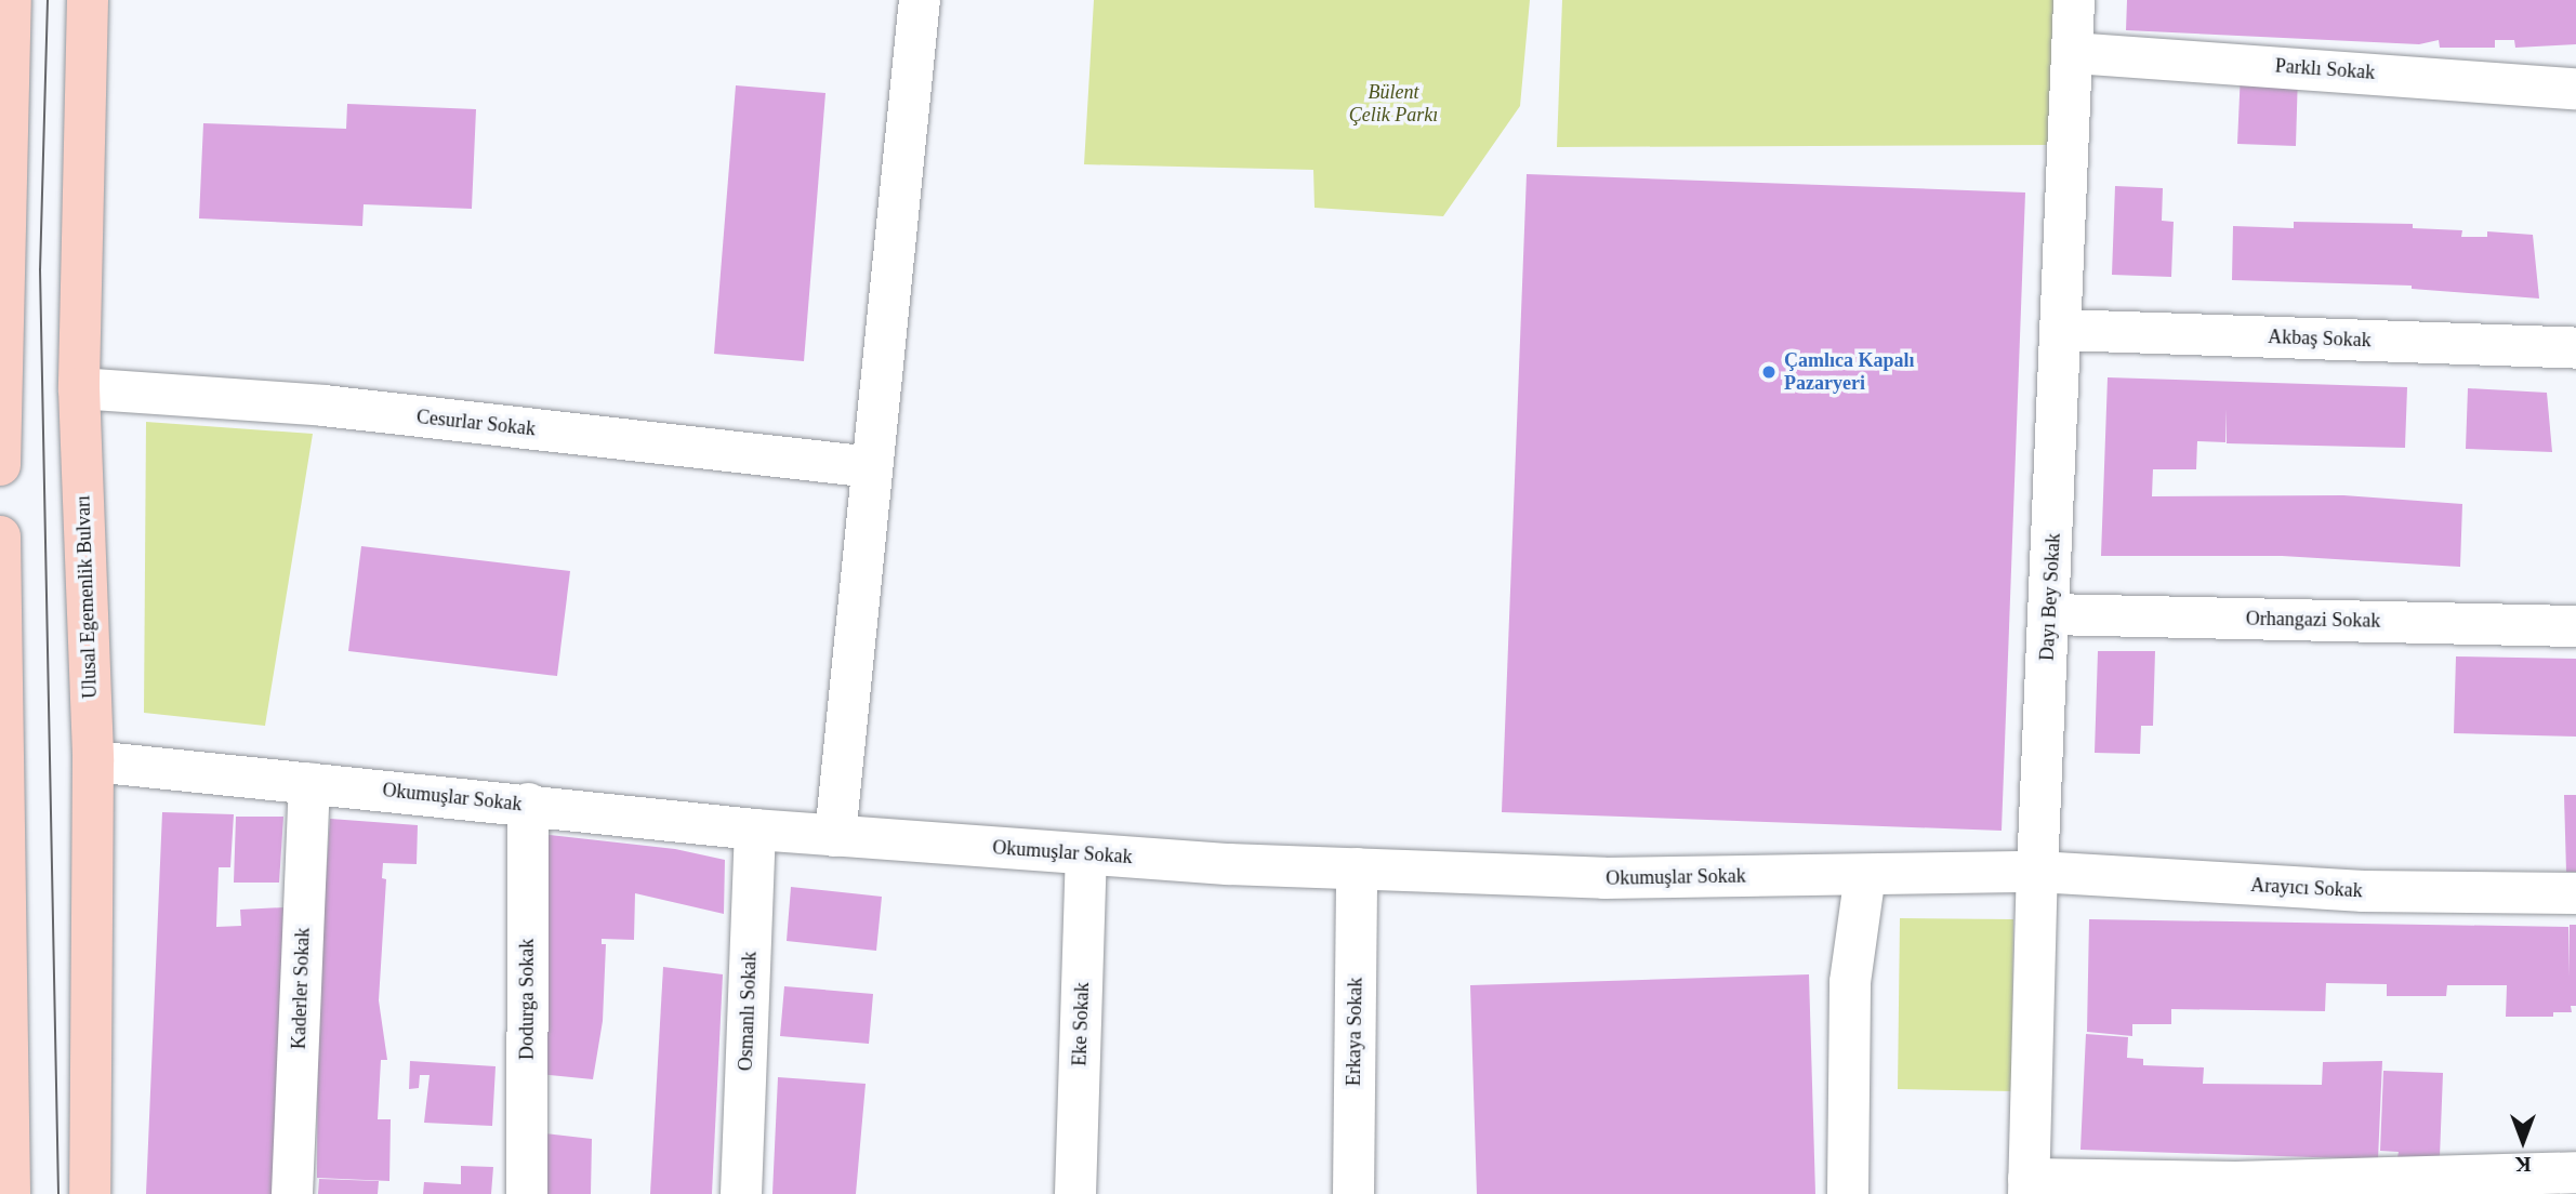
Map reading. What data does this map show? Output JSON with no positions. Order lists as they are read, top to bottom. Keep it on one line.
{"streets":{"main road":["Ulusal Egemenlik Bulvarı"],"street":["Parklı Sokak","Akbaş Sokak","Cesurlar Sokak","Dayı Bey Sokak","Orhangazi Sokak","Okumuşlar Sokak","Arayıcı Sokak","Kaderler Sokak","Dodurga Sokak","Osmanlı Sokak","Eke Sokak","Erkaya Sokak"]},"crossings":[["Parklı Sokak","Dayı Bey Sokak"],["Akbaş Sokak","Dayı Bey Sokak"],["Cesurlar Sokak","Ulusal Egemenlik Bulvarı"],["Ulusal Egemenlik Bulvarı","Okumuşlar Sokak"],["Dayı Bey Sokak","Orhangazi Sokak"],["Dayı Bey Sokak","Okumuşlar Sokak"],["Dayı Bey Sokak","Arayıcı Sokak"],["Okumuşlar Sokak","Arayıcı Sokak"],["Okumuşlar Sokak","Kaderler Sokak"],["Okumuşlar Sokak","Dodurga Sokak"],["Okumuşlar Sokak","Osmanlı Sokak"],["Okumuşlar Sokak","Eke Sokak"],["Okumuşlar Sokak","Erkaya Sokak"]],"parks":["Bülent Çelik Parkı"],"places":["Çamlıca Kapalı Pazaryeri"],"north":"bottom"}
